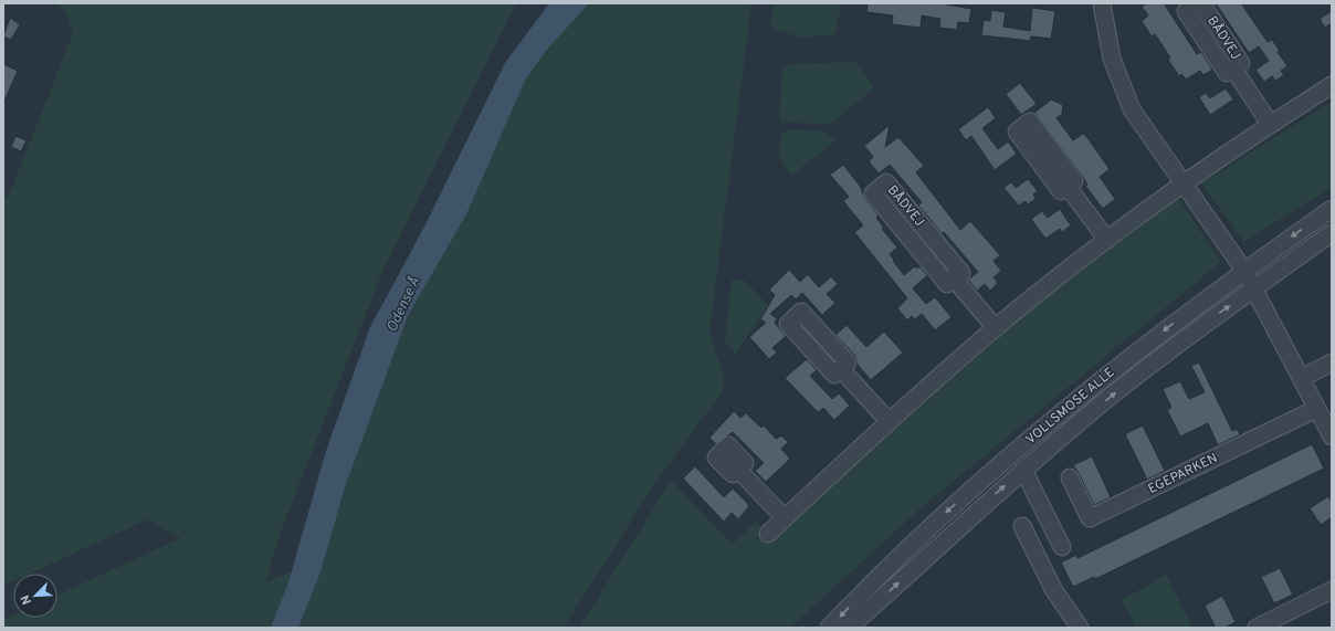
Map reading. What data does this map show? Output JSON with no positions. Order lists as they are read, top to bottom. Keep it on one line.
{"streets":{"street":["BÅDVEJ","VOLLSMOSE ALLE","EGEPARKEN"]},"water":["Odense Å"],"north":"bottom left"}
